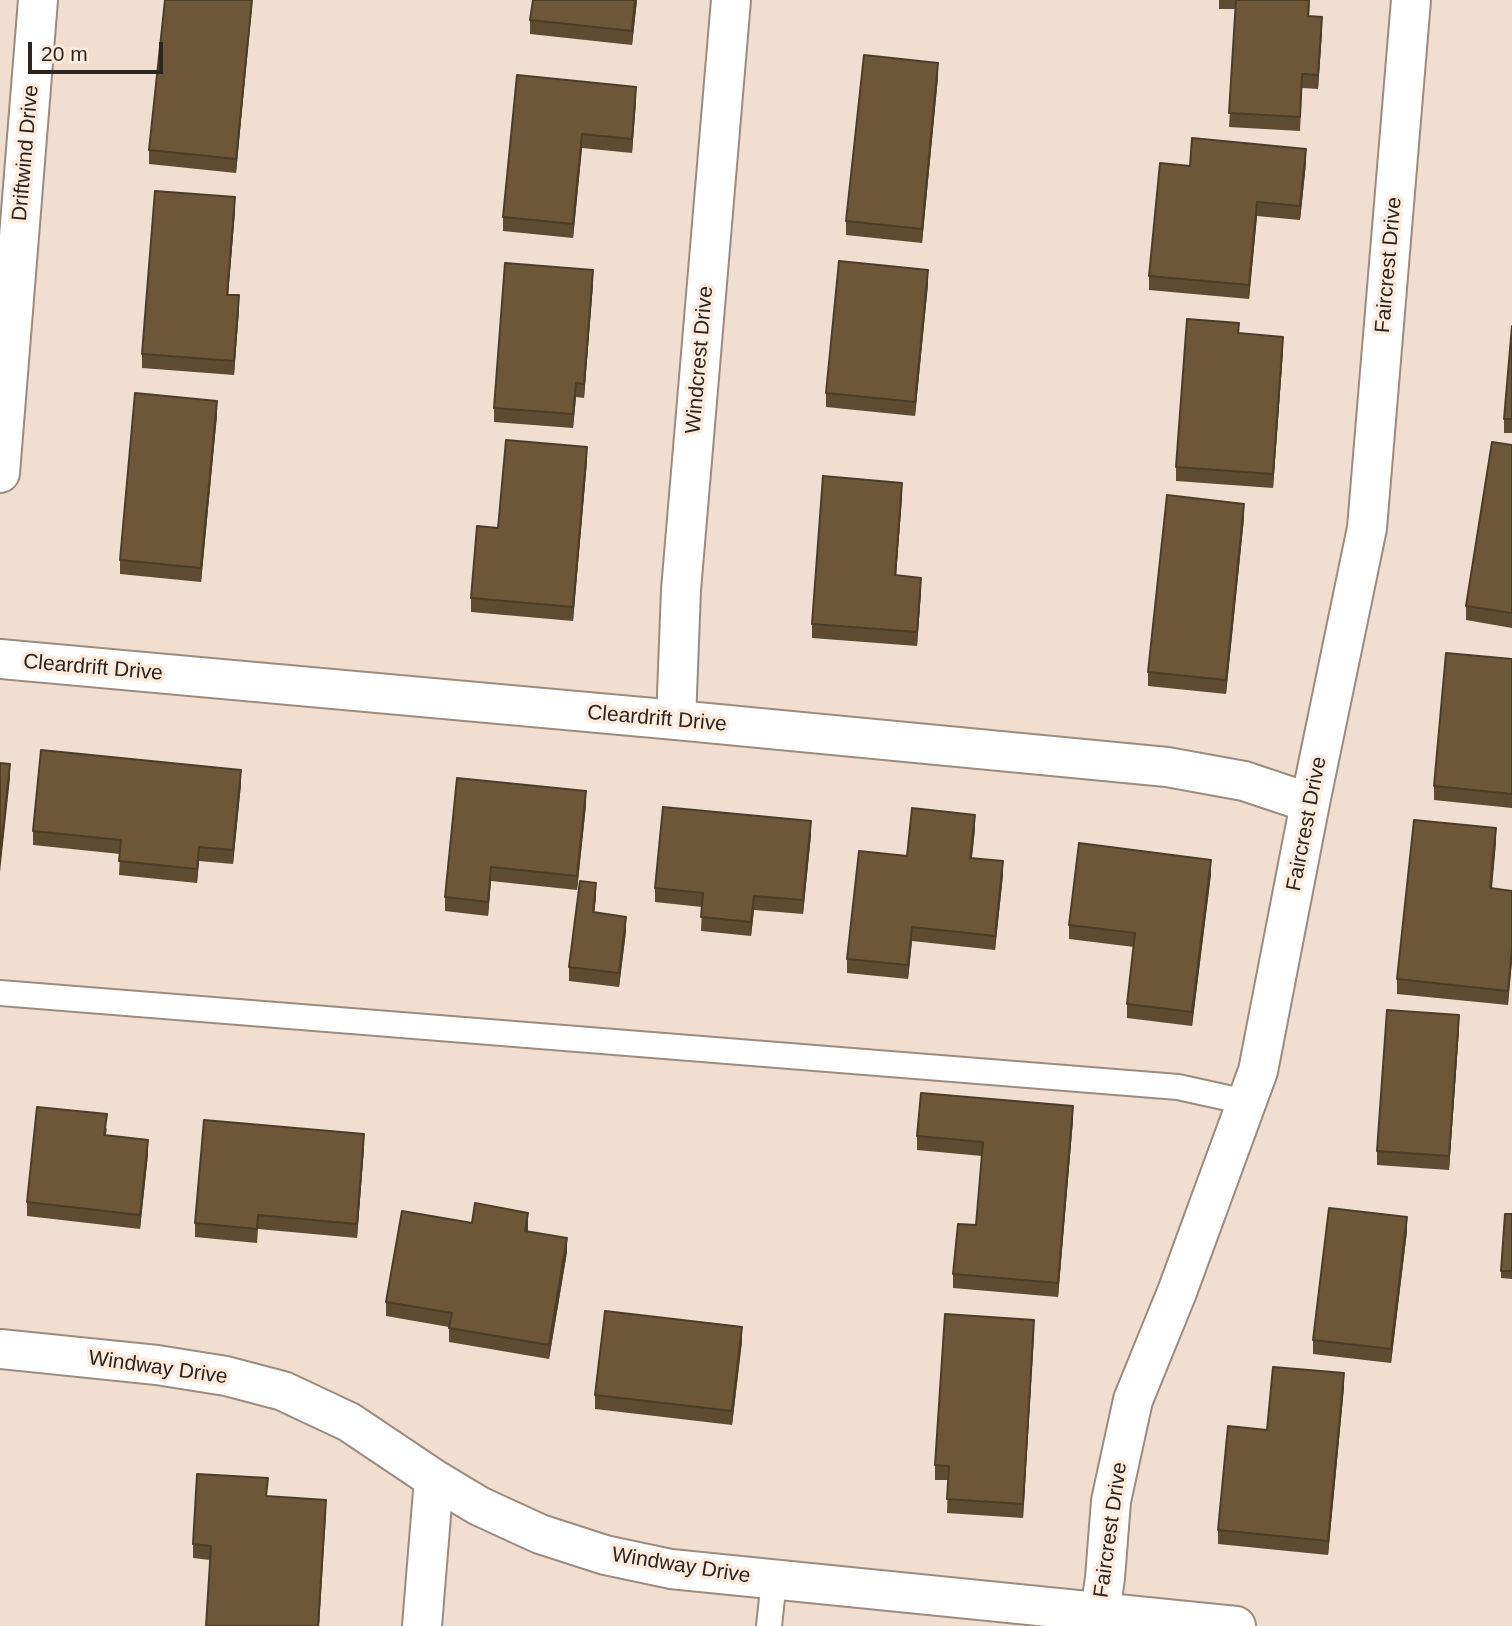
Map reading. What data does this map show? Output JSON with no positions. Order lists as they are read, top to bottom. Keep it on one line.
{"streets":{"street":["Driftwind Drive","Faircrest Drive","Windcrest Drive","Cleardrift Drive","Windway Drive"]},"crossings":[["Faircrest Drive","Cleardrift Drive"],["Faircrest Drive","Windway Drive"],["Windcrest Drive","Cleardrift Drive"]],"scale_bar":"20 m"}
